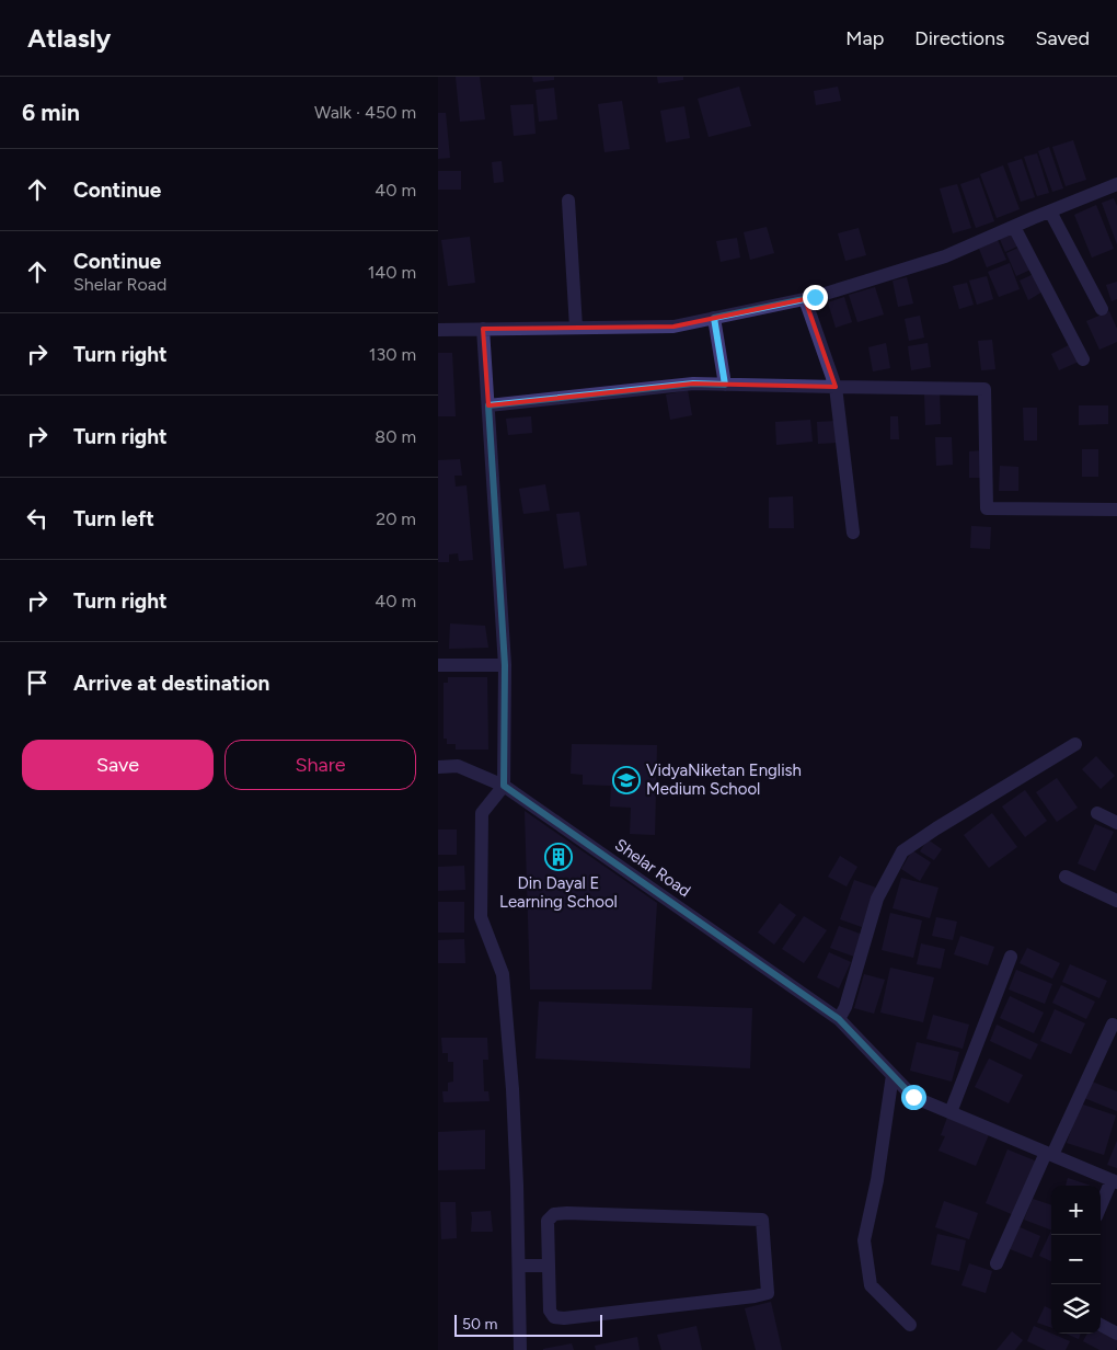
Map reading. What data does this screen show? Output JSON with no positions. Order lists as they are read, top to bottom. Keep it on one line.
{"streets":{"street":["Shelar Road"]},"places":{"school or university":["VidyaNiketan English Medium School"],"building":["Din Dayal E Learning School"]},"scale_bar":"50 m","page":{"header":"Atlasly","nav":["Map","Directions","Saved"],"heading":["6 min","Walk · 450 m"],"list":[["Continue","40 m"],["Continue","Shelar Road","140 m"],["Turn right","130 m"],["Turn right","80 m"],["Turn left","20 m"],["Turn right","40 m"],"Arrive at destination"],"buttons":["Save","Share"],"map_buttons":["+","−"],"scale":"50 m"}}
